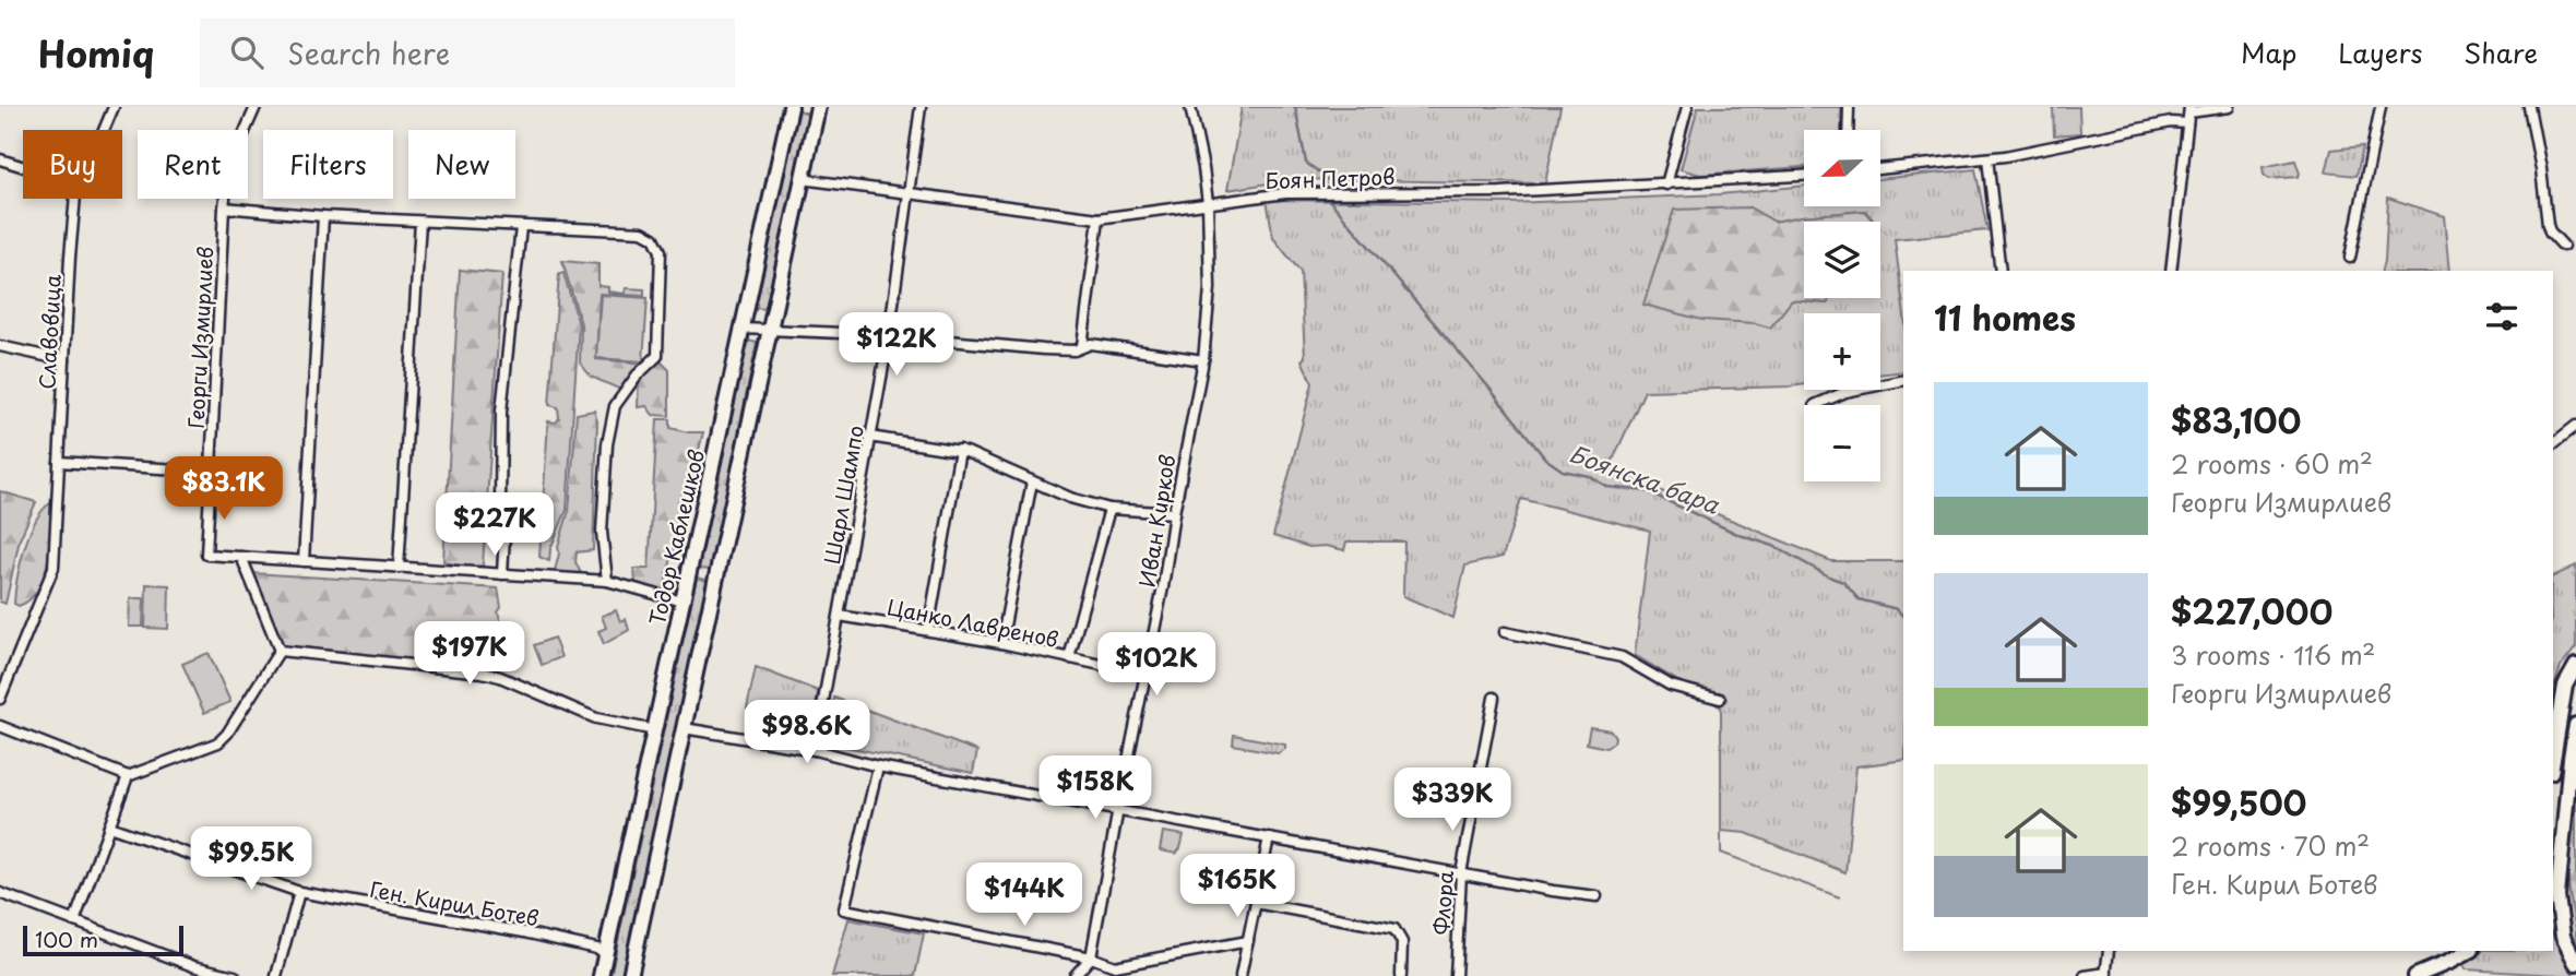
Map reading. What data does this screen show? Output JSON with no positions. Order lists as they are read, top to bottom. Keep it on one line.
{"streets":{"main road":["Тодор Каблешков"],"street":["Боян Петров","Славовица","Георги Измирлиев","Шарл Шампо","Иван Кирков","Цанко Лавренов","Ген. Кирил Ботев","Флора"]},"crossings":[["Боян Петров","Шарл Шампо"],["Боян Петров","Иван Кирков"],["Георги Измирлиев","Тодор Каблешков"],["Шарл Шампо","Цанко Лавренов"],["Иван Кирков","Цанко Лавренов"],["Тодор Каблешков","Ген. Кирил Ботев"]],"water":["Боянска бара"],"scale_bar":"100 m","north":"left","page":{"header":"Homiq","search":"Search here","nav":["Map","Layers","Share"],"map_buttons":["+","−"],"chip":["Buy","Rent","Filters","New"],"heading":"11 homes","price":["$122K","$83.1K","$227K","$197K","$102K","$98.6K","$158K","$339K","$99.5K","$165K","$144K"],"list":[{"name":"$83,100","note":"2 rooms · 60 m² · Георги Измирлиев"},{"name":"$227,000","note":"3 rooms · 116 m² · Георги Измирлиев"},{"name":"$99,500","note":"2 rooms · 70 m² · Ген. Кирил Ботев"}],"scale":"100 m"}}
